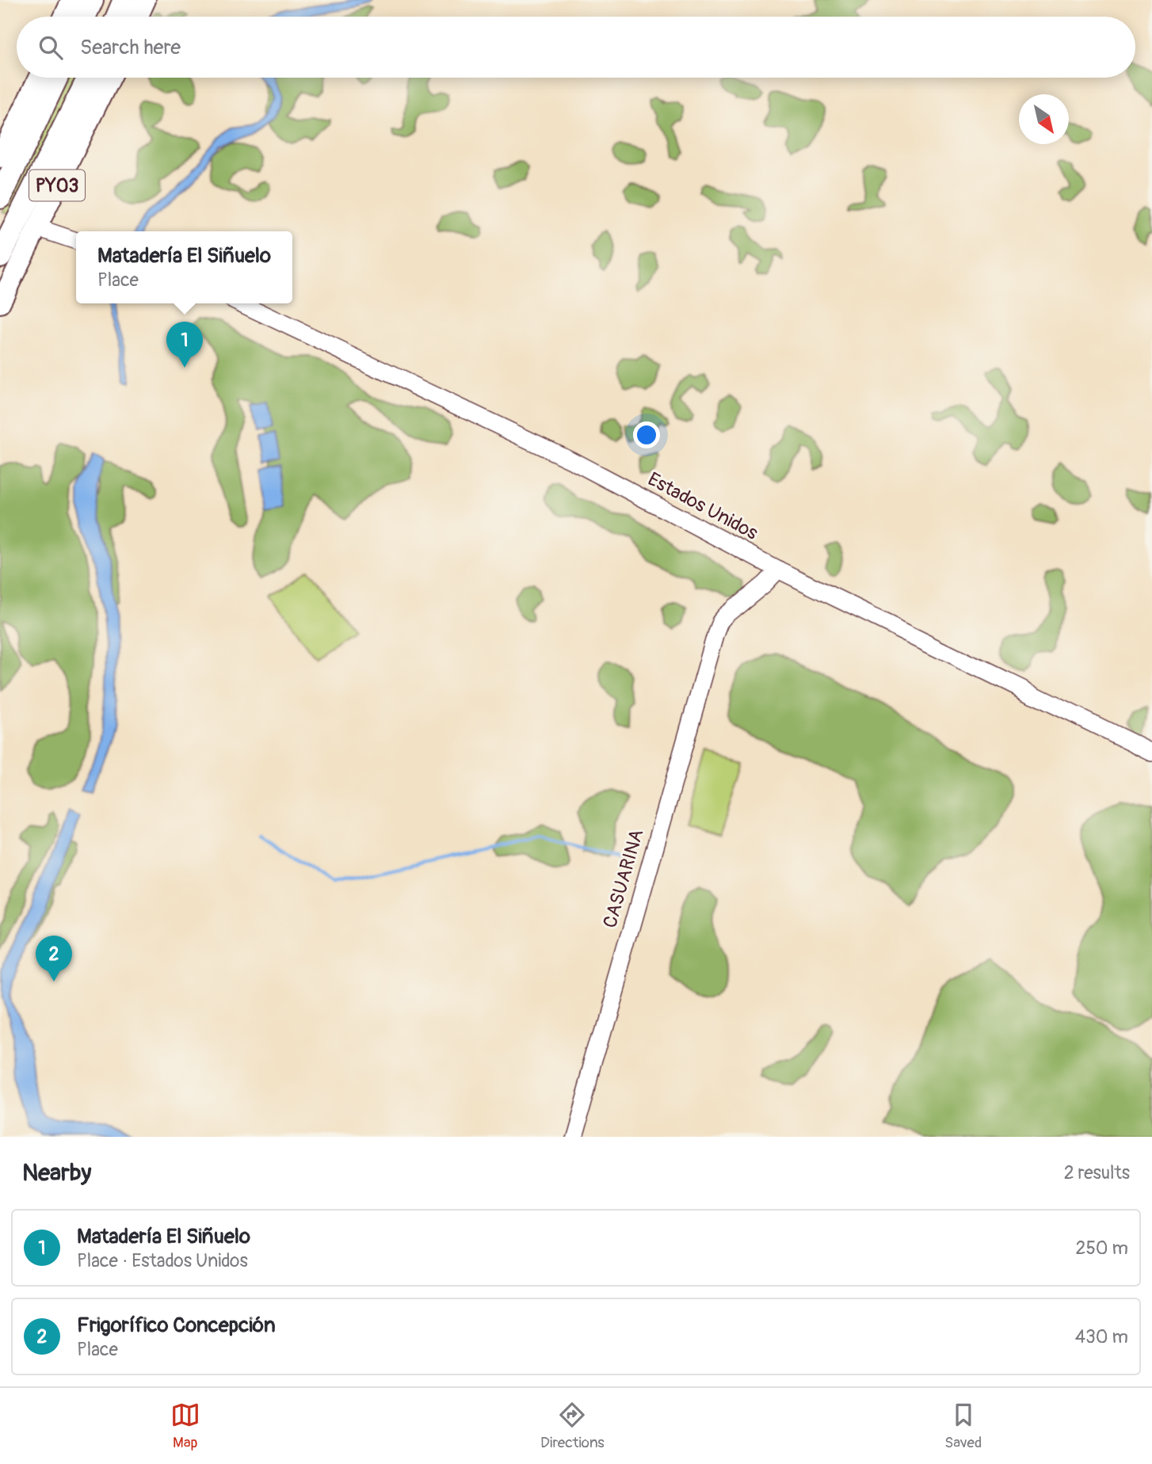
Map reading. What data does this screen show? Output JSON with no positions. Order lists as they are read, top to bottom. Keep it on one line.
{"streets":{"highway":["PY03"],"street":["Estados Unidos","CASUARINA"]},"crossings":[["Estados Unidos","CASUARINA"]],"north":"bottom right","page":{"search":"Search here","popup":["Matadería El Siñuelo","Place"],"pins":["1","2"],"heading":["Nearby","2 results"],"list":[{"mark":"1","name":"Matadería El Siñuelo","note":"Place · Estados Unidos","value":"250 m"},{"mark":"2","name":"Frigorífico Concepción","note":"Place","value":"430 m"}],"nav":["Map","Directions","Saved"]}}
